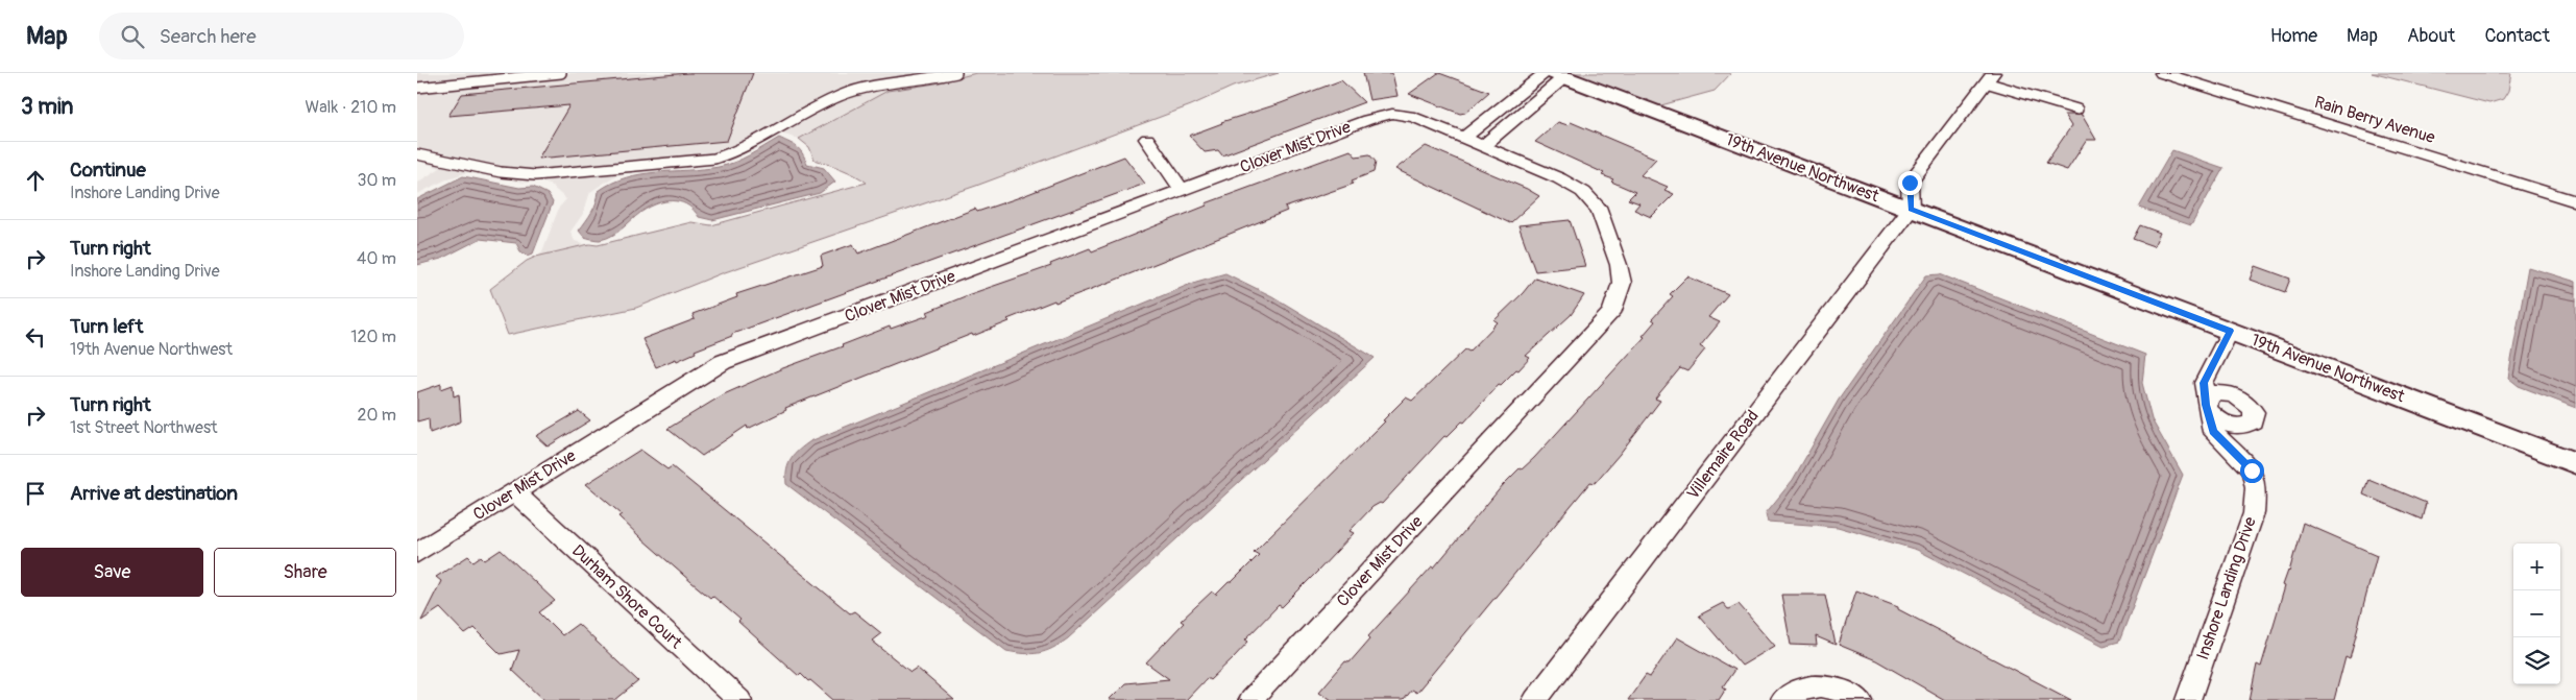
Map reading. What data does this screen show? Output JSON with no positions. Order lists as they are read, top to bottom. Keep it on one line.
{"streets":{"street":["Rain Berry Avenue","Clover Mist Drive","19th Avenue Northwest","Villemaire Road","Inshore Landing Drive","Durham Shore Court"]},"crossings":[["Clover Mist Drive","Durham Shore Court"],["19th Avenue Northwest","Villemaire Road"],["19th Avenue Northwest","Inshore Landing Drive"]],"page":{"header":"Map","search":"Search here","nav":["Home","Map","About","Contact"],"heading":["3 min","Walk · 210 m"],"list":[["Continue","Inshore Landing Drive","30 m"],["Turn right","Inshore Landing Drive","40 m"],["Turn left","19th Avenue Northwest","120 m"],["Turn right","1st Street Northwest","20 m"],"Arrive at destination"],"buttons":["Save","Share"],"map_buttons":["+","−"]}}
